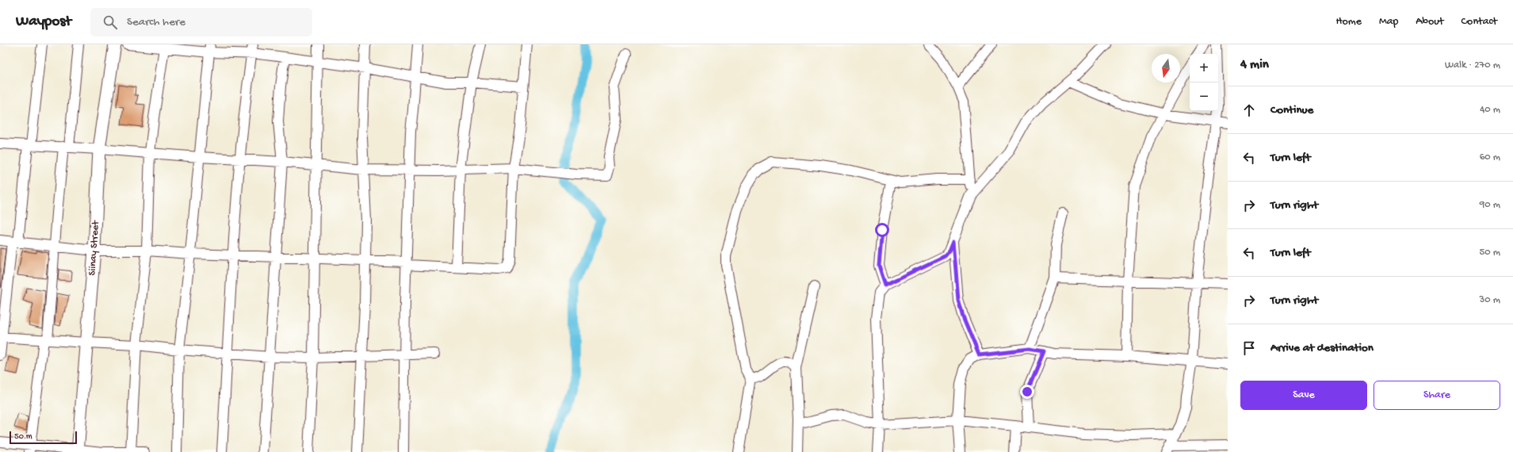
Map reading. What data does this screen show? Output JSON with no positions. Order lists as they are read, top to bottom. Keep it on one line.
{"streets":{"street":["Siinay Street"]},"scale_bar":"50 m","north":"bottom","page":{"header":"Waypost","search":"Search here","nav":["Home","Map","About","Contact"],"heading":["4 min","Walk · 270 m"],"map_buttons":["+","−"],"list":[["Continue","40 m"],["Turn left","60 m"],["Turn right","90 m"],["Turn left","50 m"],["Turn right","30 m"],"Arrive at destination"],"buttons":["Save","Share"],"scale":"50 m"}}
